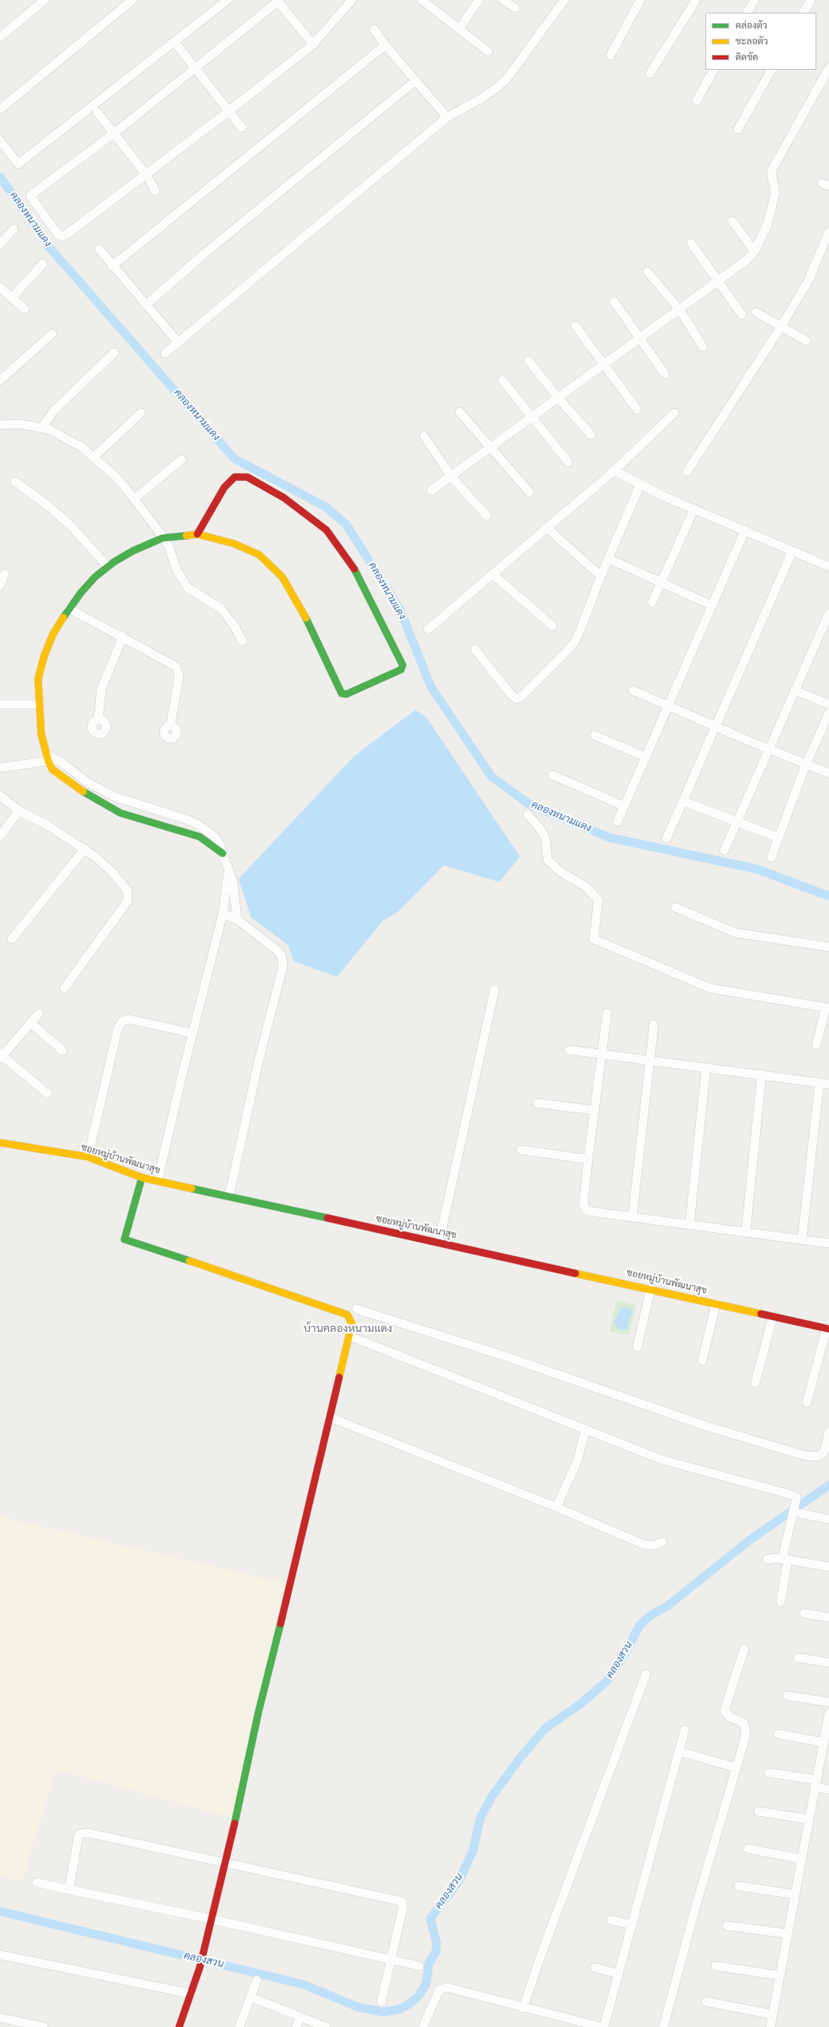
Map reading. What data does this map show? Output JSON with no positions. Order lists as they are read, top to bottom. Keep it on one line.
{"streets":{"street":["ซอยหมู่บ้านพัฒนาสุข"]},"districts":["บ้านคลองหนามแดง"],"water":["คลองหนามแดง","คลองสวน"],"legend":["คล่องตัว","ชะลอตัว","ติดขัด"]}
